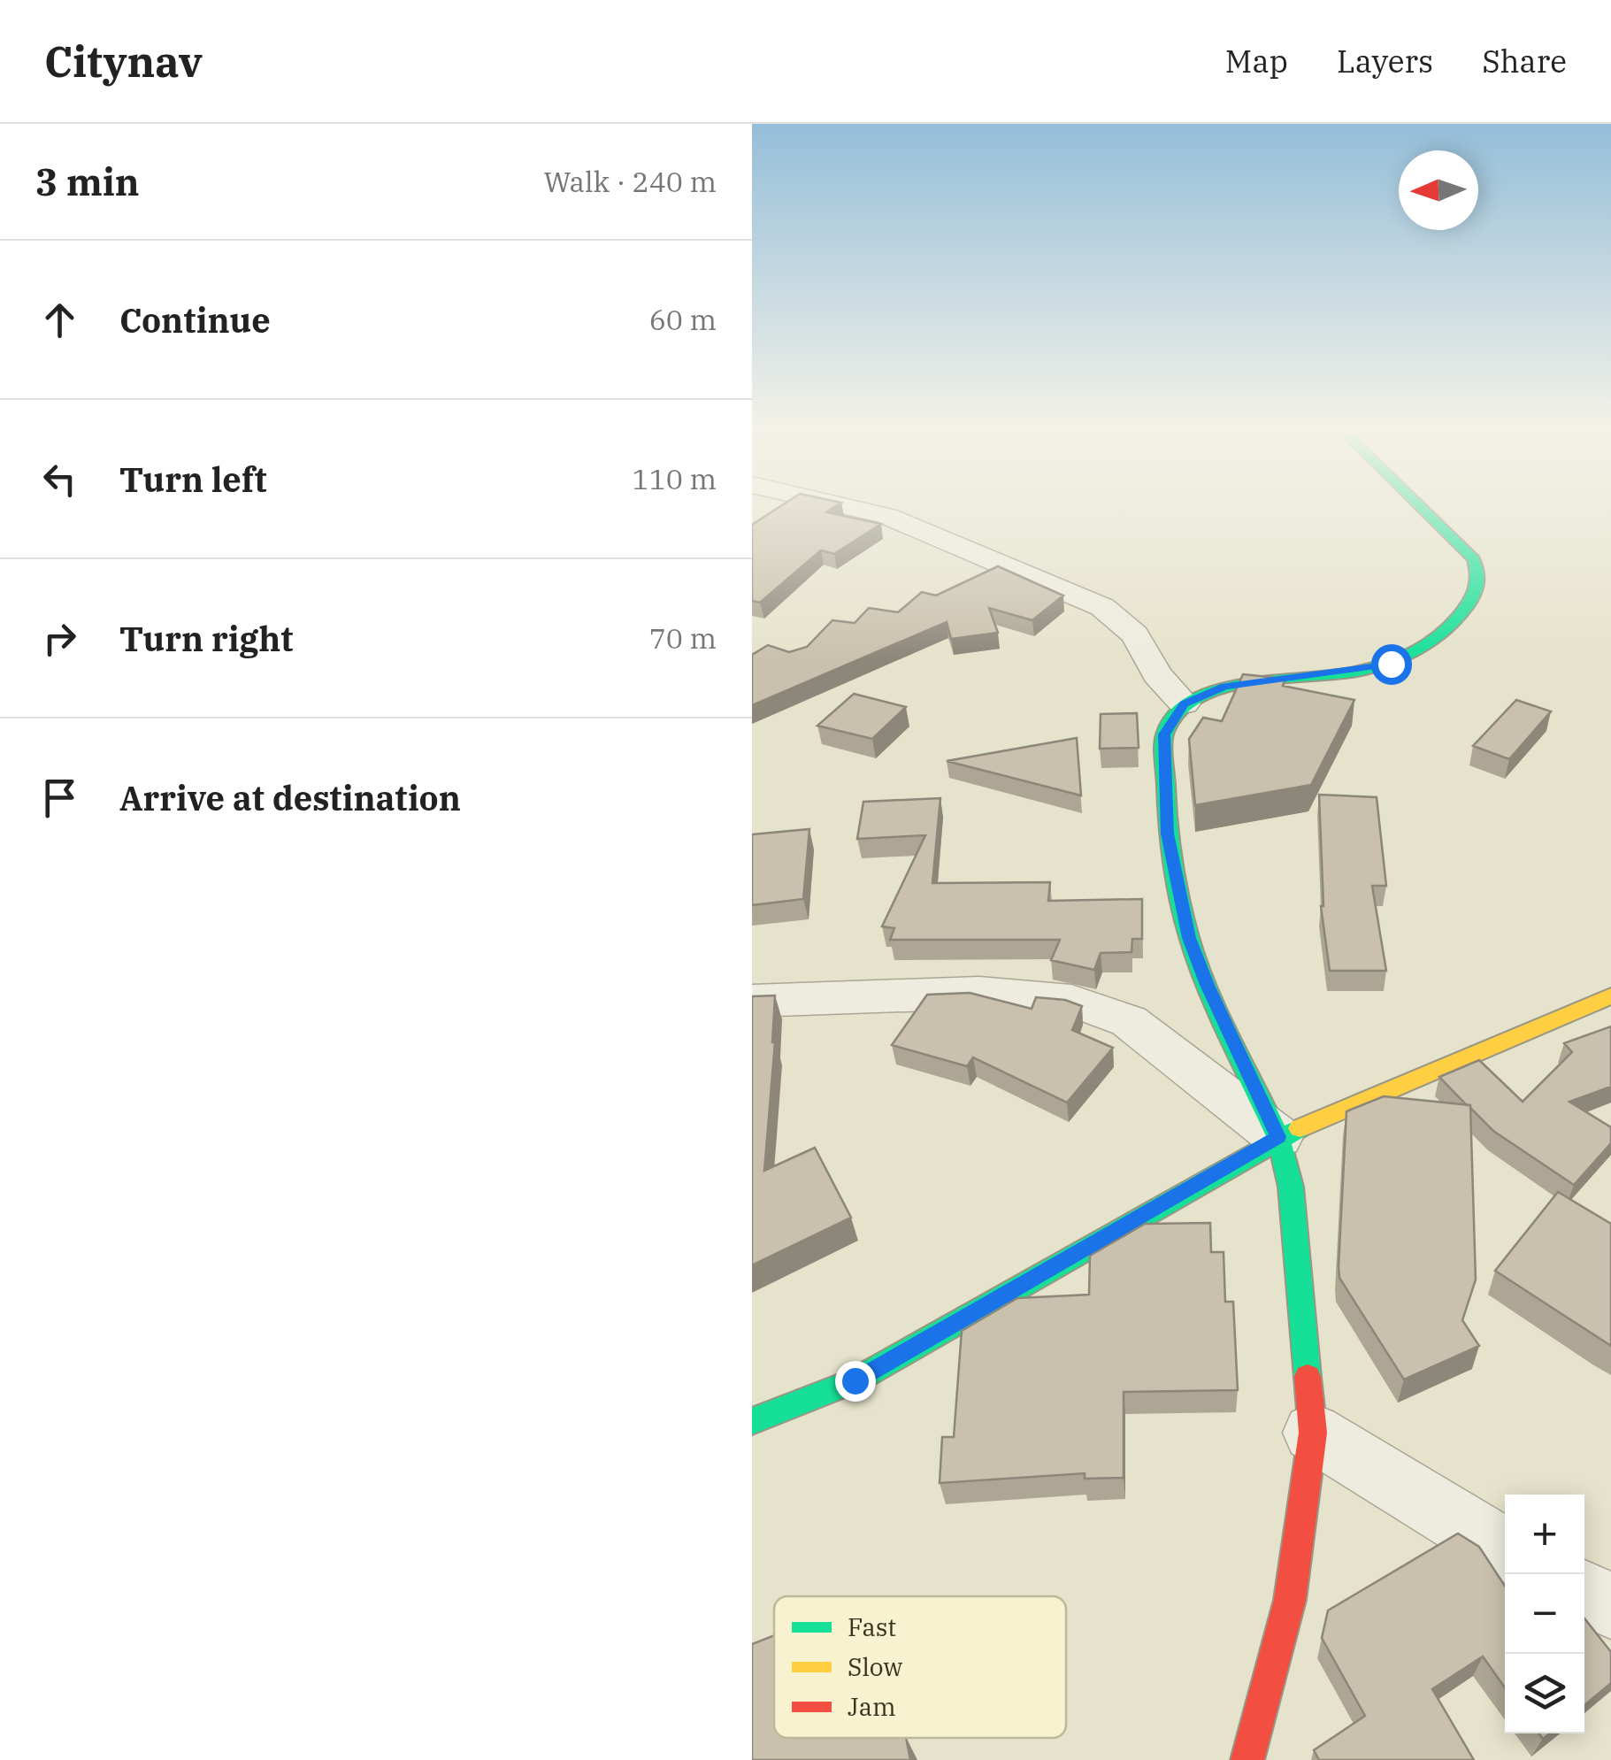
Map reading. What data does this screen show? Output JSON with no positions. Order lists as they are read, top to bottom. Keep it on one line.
{"legend":["Fast","Slow","Jam"],"north":"left","page":{"header":"Citynav","nav":["Map","Layers","Share"],"heading":["3 min","Walk · 240 m"],"list":[["Continue","60 m"],["Turn left","110 m"],["Turn right","70 m"],"Arrive at destination"],"map_buttons":["+","−"]}}
